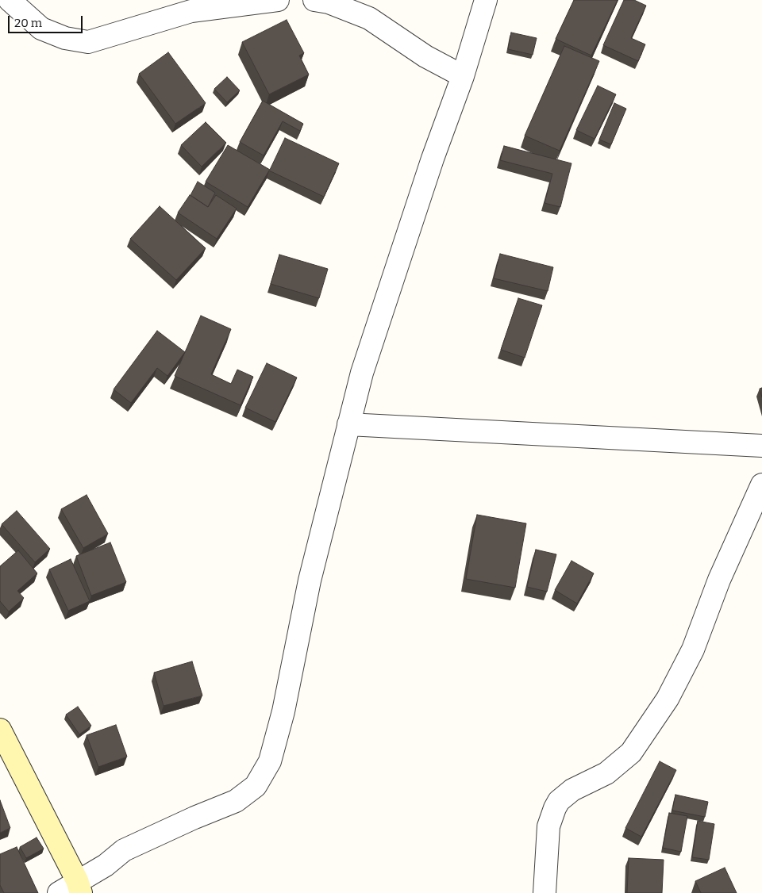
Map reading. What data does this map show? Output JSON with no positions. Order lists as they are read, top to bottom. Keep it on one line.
{"scale_bar":"20 m"}
